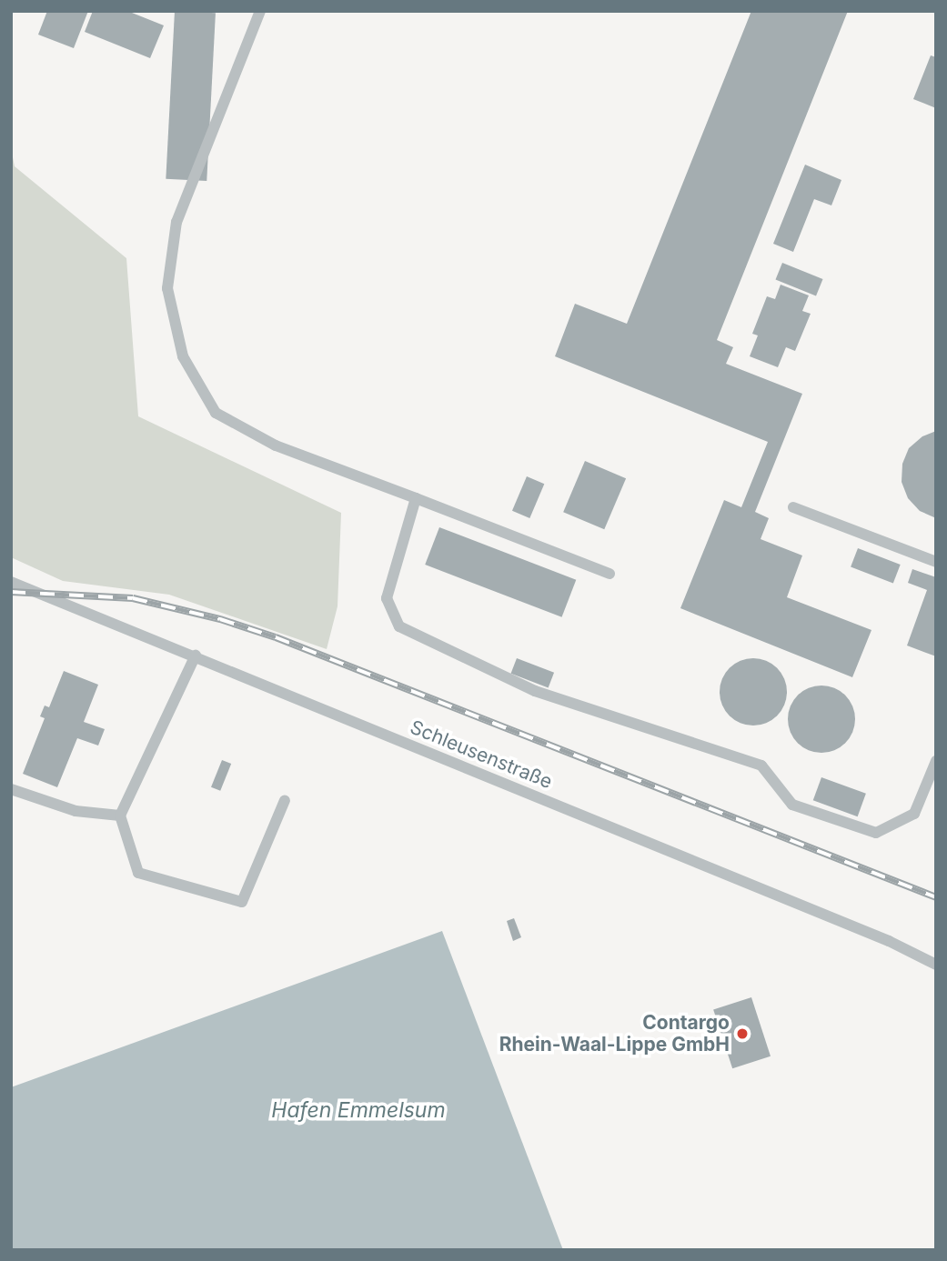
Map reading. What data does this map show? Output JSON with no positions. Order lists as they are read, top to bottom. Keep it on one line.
{"streets":{"street":["Schleusenstraße"]},"water":["Hafen Emmelsum"],"places":["Contargo Rhein-Waal-Lippe GmbH"]}
